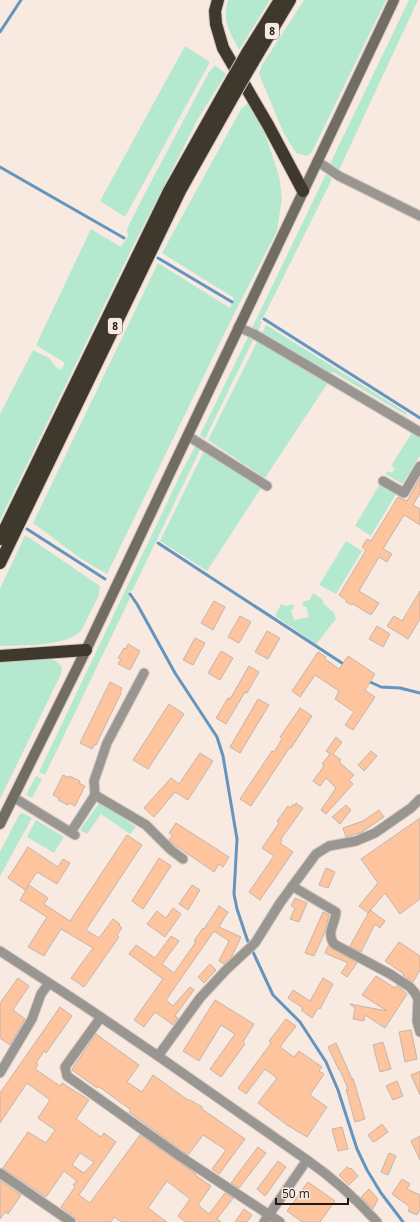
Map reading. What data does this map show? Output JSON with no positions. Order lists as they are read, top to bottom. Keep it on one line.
{"streets":{"highway":["8"]},"scale_bar":"50 m"}
